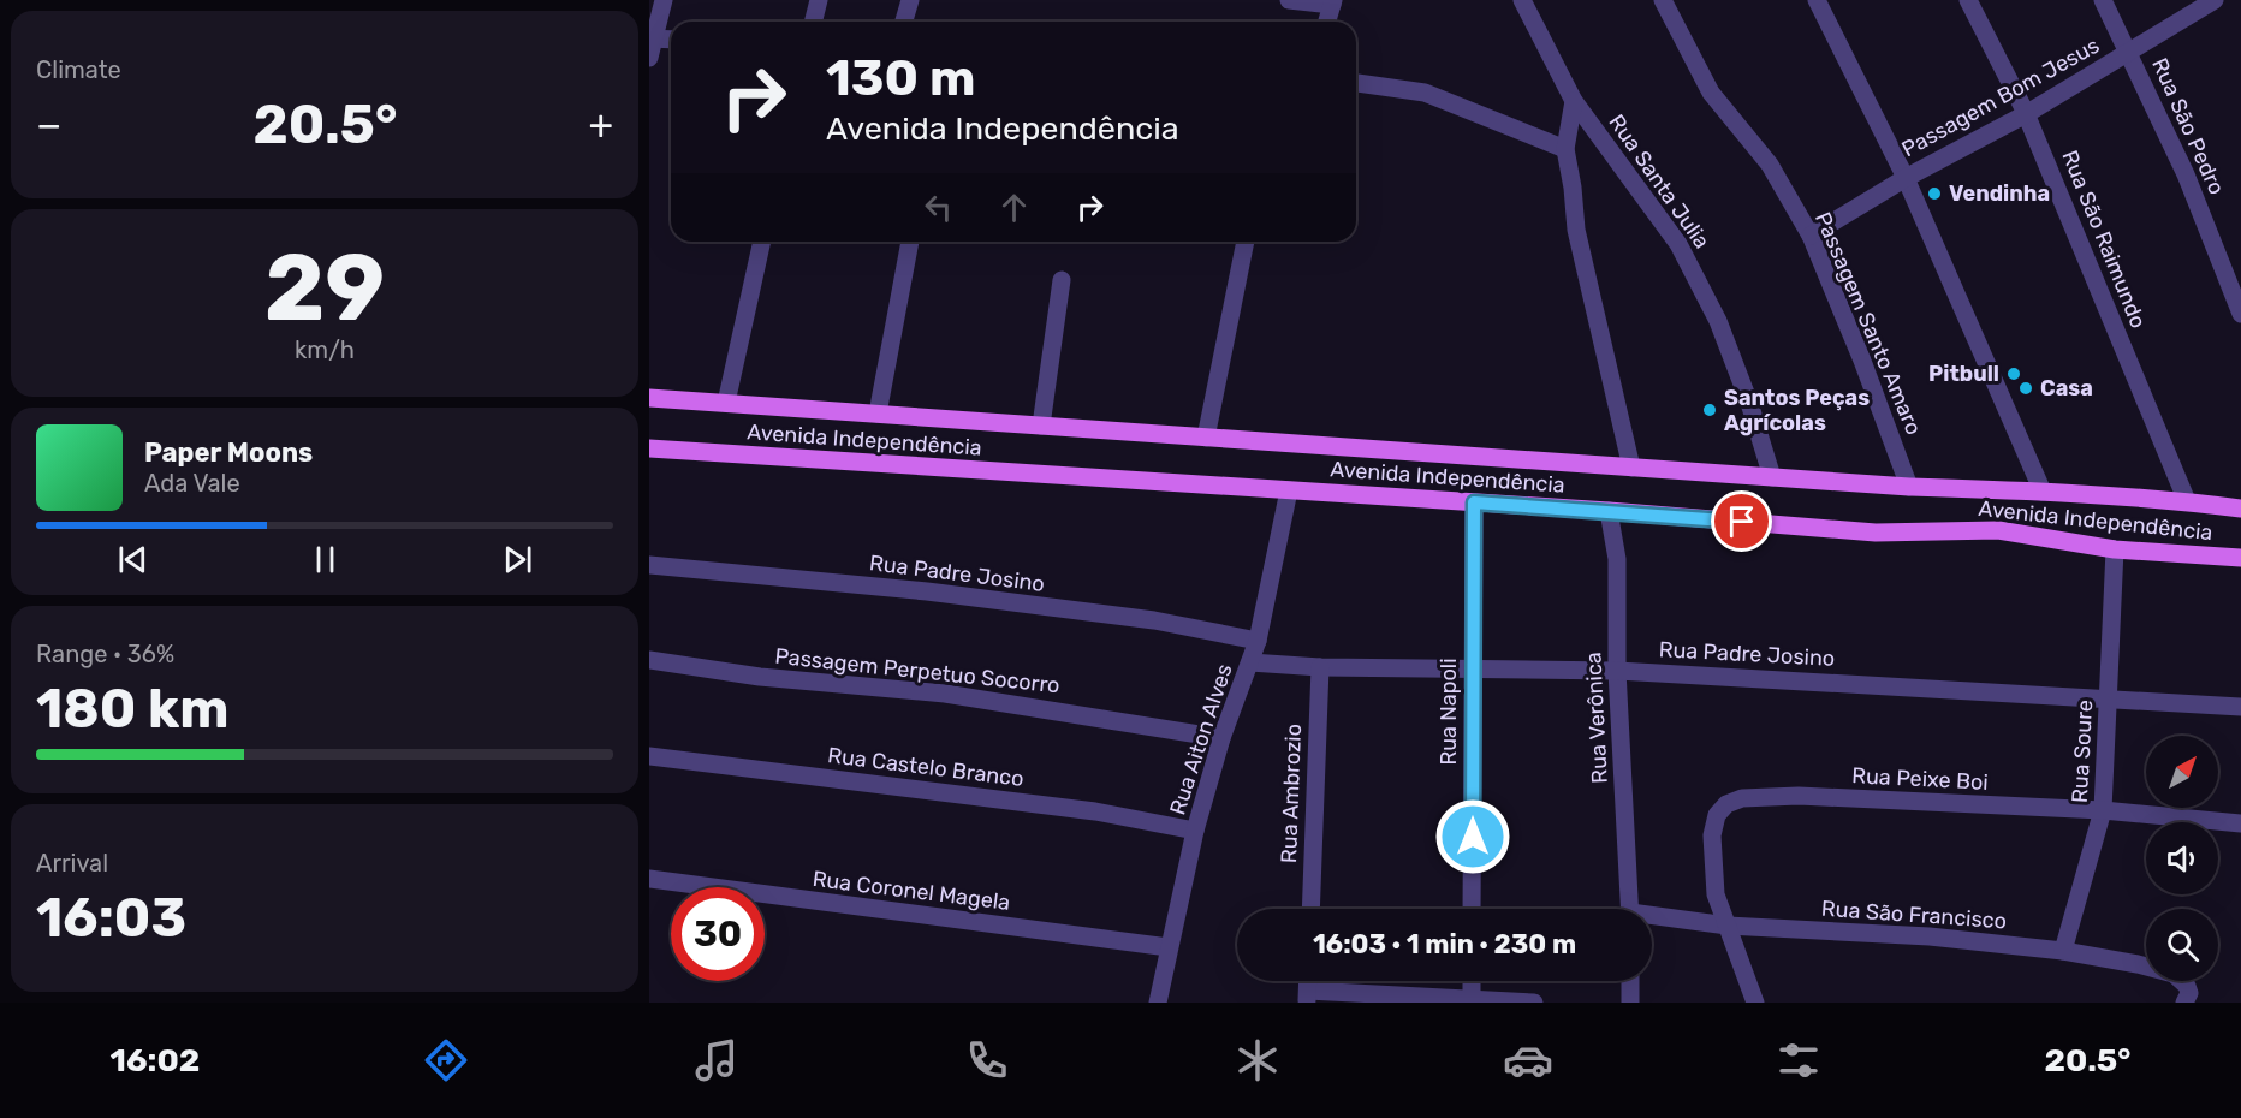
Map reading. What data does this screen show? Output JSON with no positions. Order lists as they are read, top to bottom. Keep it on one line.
{"streets":{"main road":["Avenida Independência"],"street":["Passagem Bom Jesus","Rua São Pedro","Rua Santa Julia","Rua São Raimundo","Passagem Santo Amaro","Rua Padre Josino","Passagem Perpetuo Socorro","Rua Napoli","Rua Verônica","Rua Aiton Alves","Rua Soure","Rua Castelo Branco","Rua Peixe Boi","Rua Ambrozio","Rua Coronel Magela","Rua São Francisco"]},"crossings":[["Passagem Bom Jesus","Rua São Pedro"],["Passagem Bom Jesus","Rua São Raimundo"],["Passagem Bom Jesus","Passagem Santo Amaro"],["Rua Santa Julia","Avenida Independência"],["Rua São Raimundo","Avenida Independência"],["Passagem Santo Amaro","Avenida Independência"],["Avenida Independência","Rua Napoli"],["Avenida Independência","Rua Verônica"],["Avenida Independência","Rua Aiton Alves"],["Avenida Independência","Rua Soure"],["Rua Padre Josino","Rua Napoli"],["Rua Padre Josino","Rua Verônica"],["Rua Padre Josino","Rua Aiton Alves"],["Rua Padre Josino","Rua Soure"],["Rua Padre Josino","Rua Ambrozio"],["Passagem Perpetuo Socorro","Rua Aiton Alves"],["Rua Aiton Alves","Rua Castelo Branco"],["Rua Aiton Alves","Rua Coronel Magela"],["Rua Soure","Rua Peixe Boi"],["Rua Soure","Rua São Francisco"],["Rua Peixe Boi","Rua São Francisco"]],"places":["Vendinha","Pitbull","Casa","Santos Peças Agrícolas"],"north":"top right","page":{"tile":["Climate",["29","km/h"],["Range · 36%","180 km"],["Arrival","16:03"]],"turn":["130 m","Avenida Independência"],"heat":["−","20.5°","+"],"song":["Paper Moons","Ada Vale"],"limit":"30","trip":"16:03 · 1 min · 230 m","tabs":["16:02","20.5°"]}}
